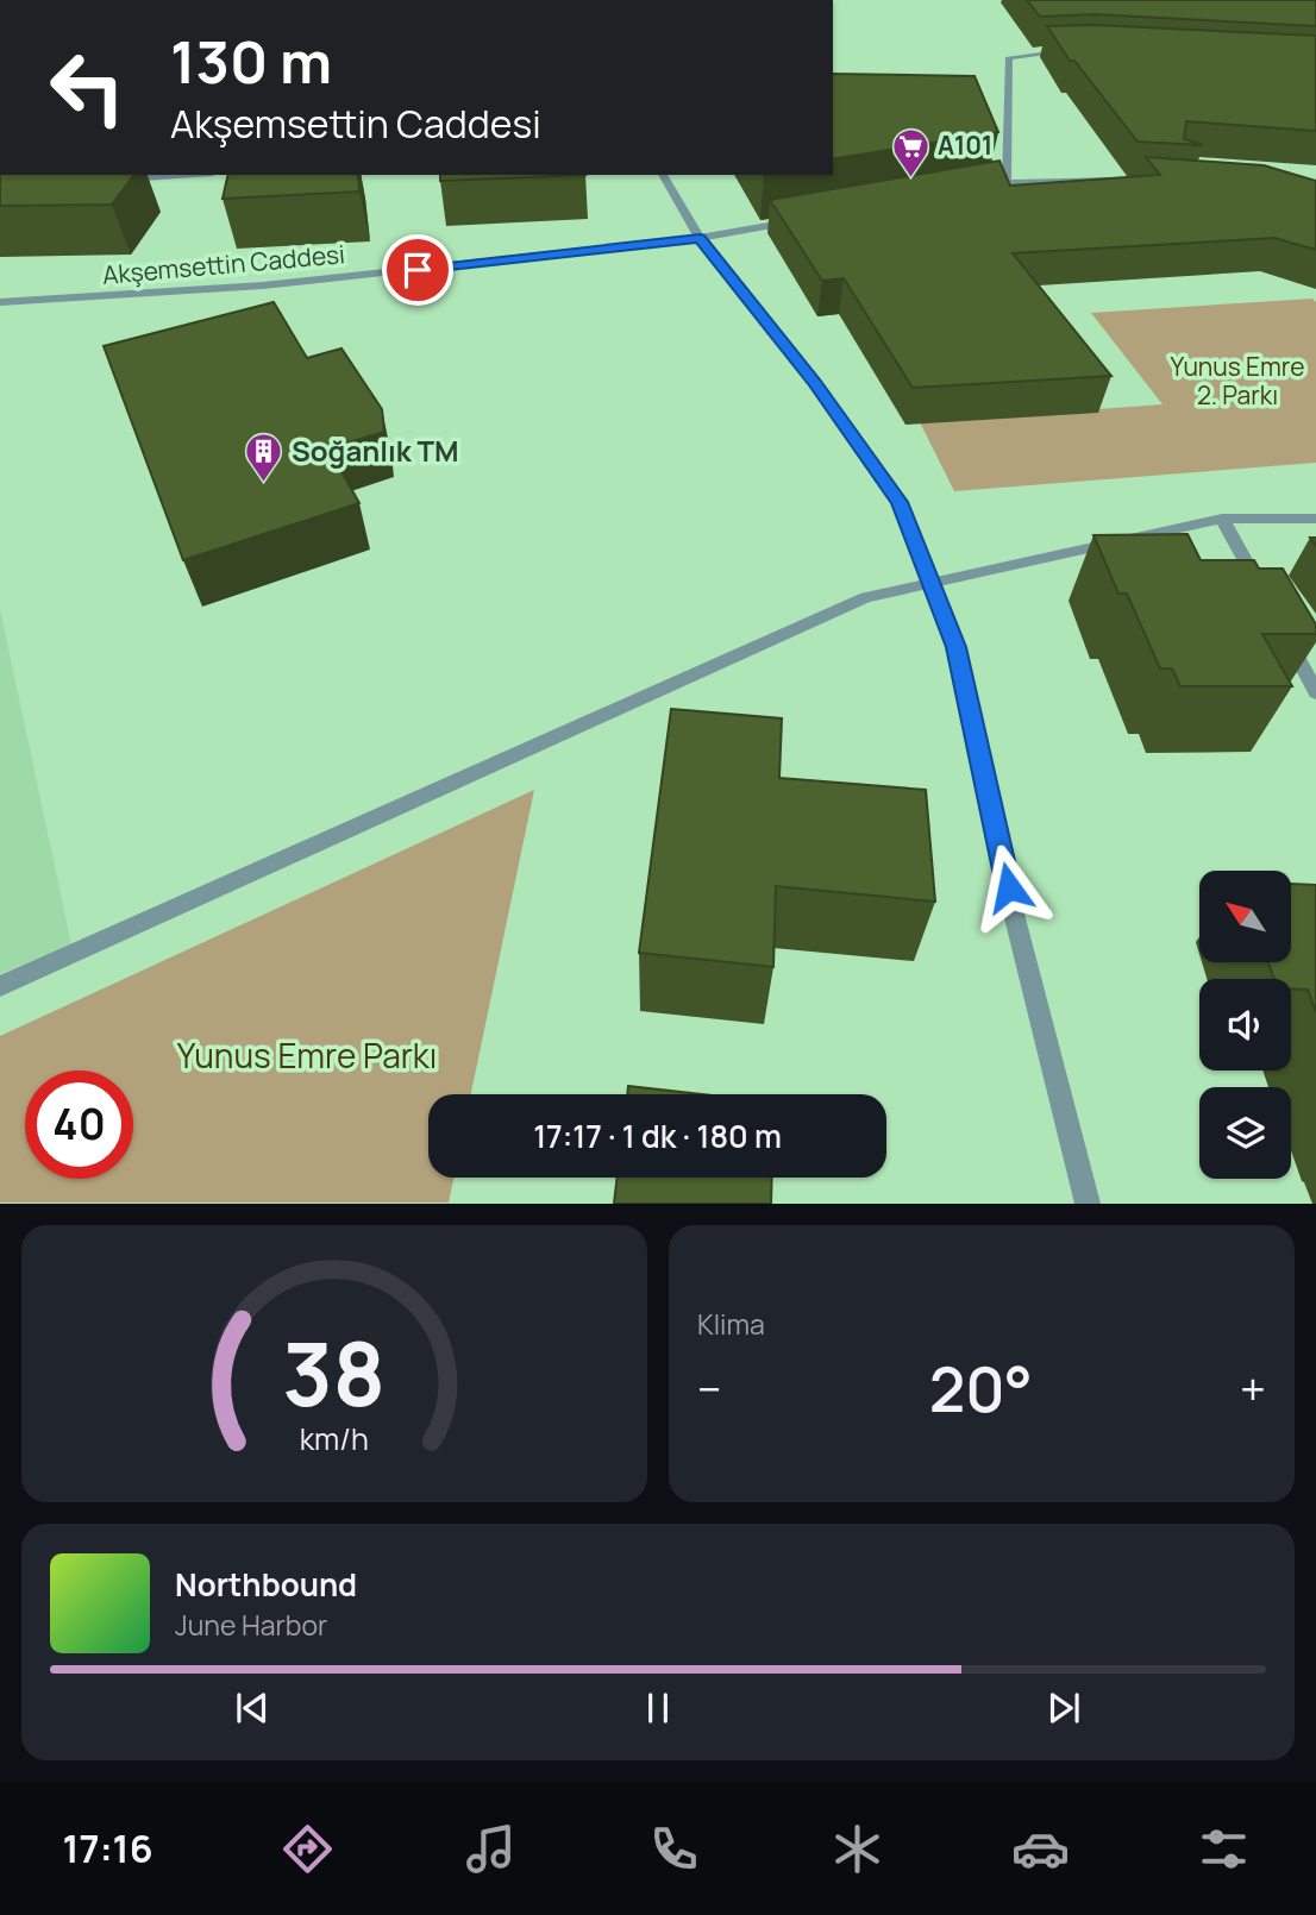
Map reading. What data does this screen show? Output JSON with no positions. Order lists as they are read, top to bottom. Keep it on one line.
{"streets":{"street":["Akşemsettin Caddesi"]},"parks":["Yunus Emre 2. Parkı","Yunus Emre Parkı"],"places":{"supermarket":["A101"],"building":["Soğanlık TM"]},"north":"top left","page":{"turn":["130 m","Akşemsettin Caddesi"],"limit":"40","trip":"17:17 · 1 dk · 180 m","tile":"Klima","heat":["−","20°","+"],"song":["Northbound","June Harbor"],"tabs":"17:16","gauge":["38","km/h"]}}
